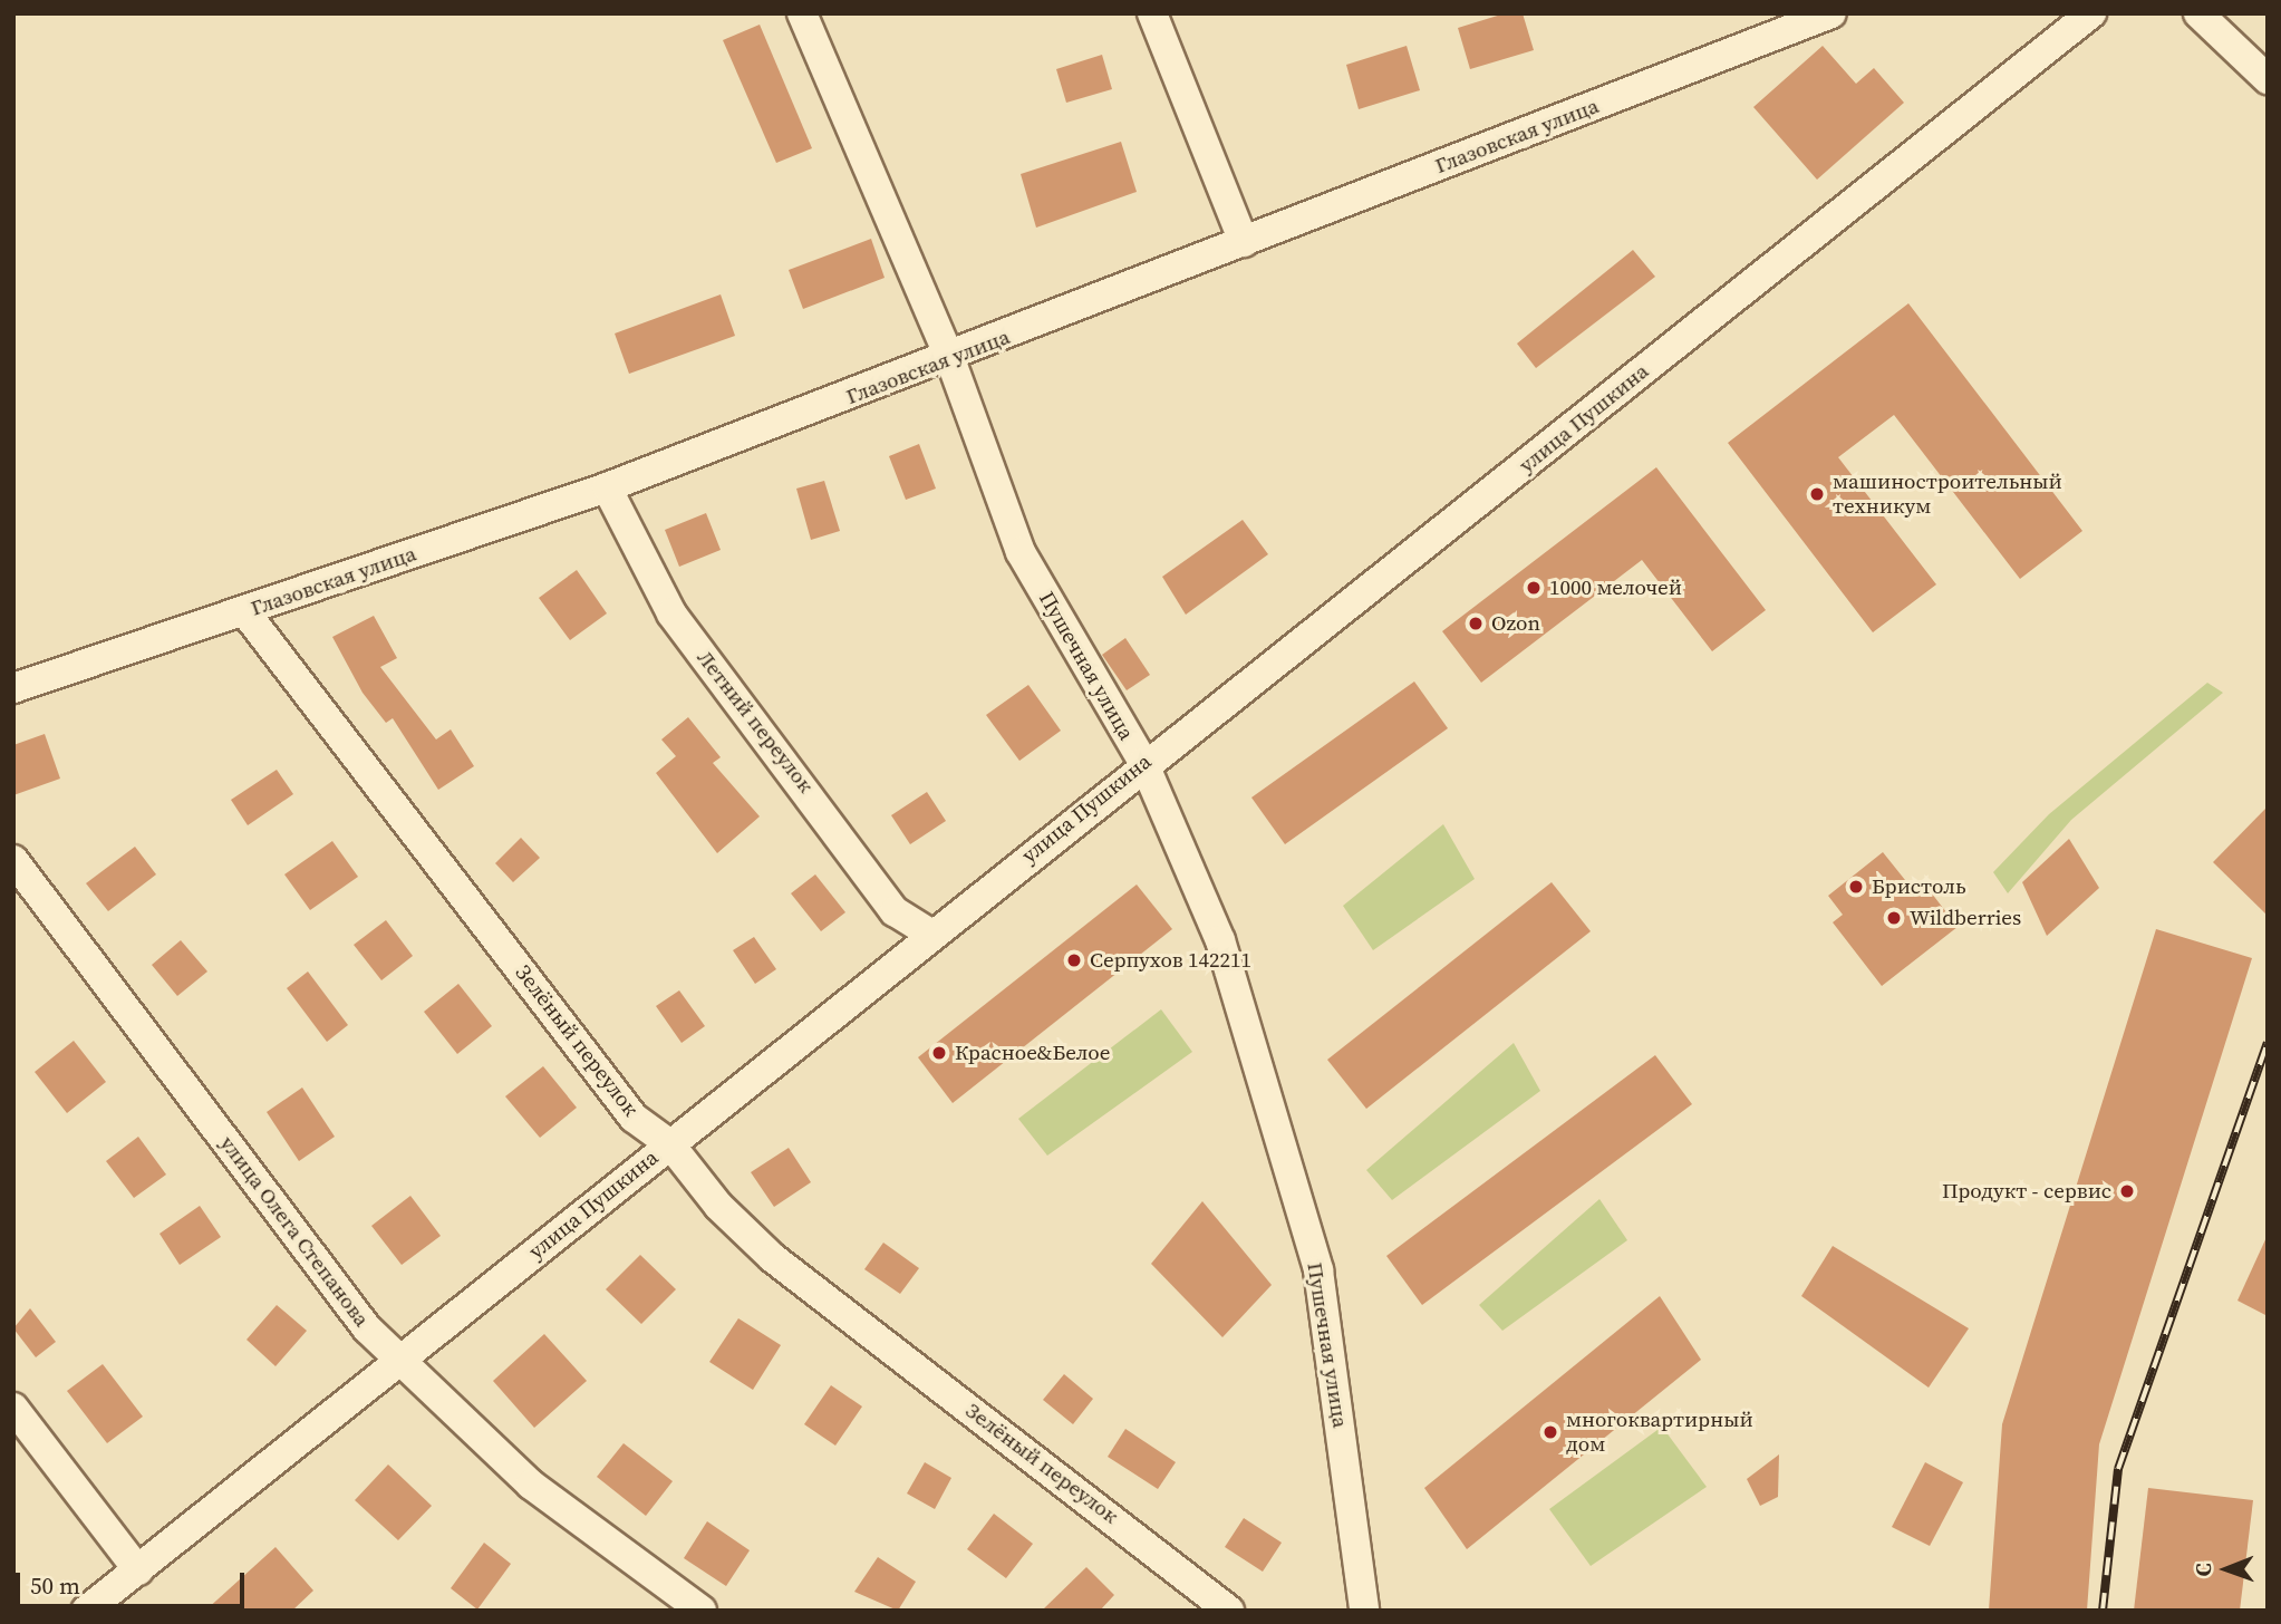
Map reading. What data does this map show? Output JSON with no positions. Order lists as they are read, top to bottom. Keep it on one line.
{"streets":{"street":["Глазовская улица","улица Пушкина","Пушечная улица","Летний переулок","Зелёный переулок","улица Олега Степанова"]},"crossings":[["Глазовская улица","Пушечная улица"],["Глазовская улица","Летний переулок"],["Глазовская улица","Зелёный переулок"],["улица Пушкина","Пушечная улица"],["улица Пушкина","Летний переулок"],["улица Пушкина","Зелёный переулок"],["улица Пушкина","улица Олега Степанова"]],"places":["машиностроительный техникум","1000 мелочей","Ozon","Бристоль","Wildberries","Серпухов 142211","Красное&Белое","Продукт - сервис","многоквартирный дом"],"scale_bar":"50 m","north":"left"}
